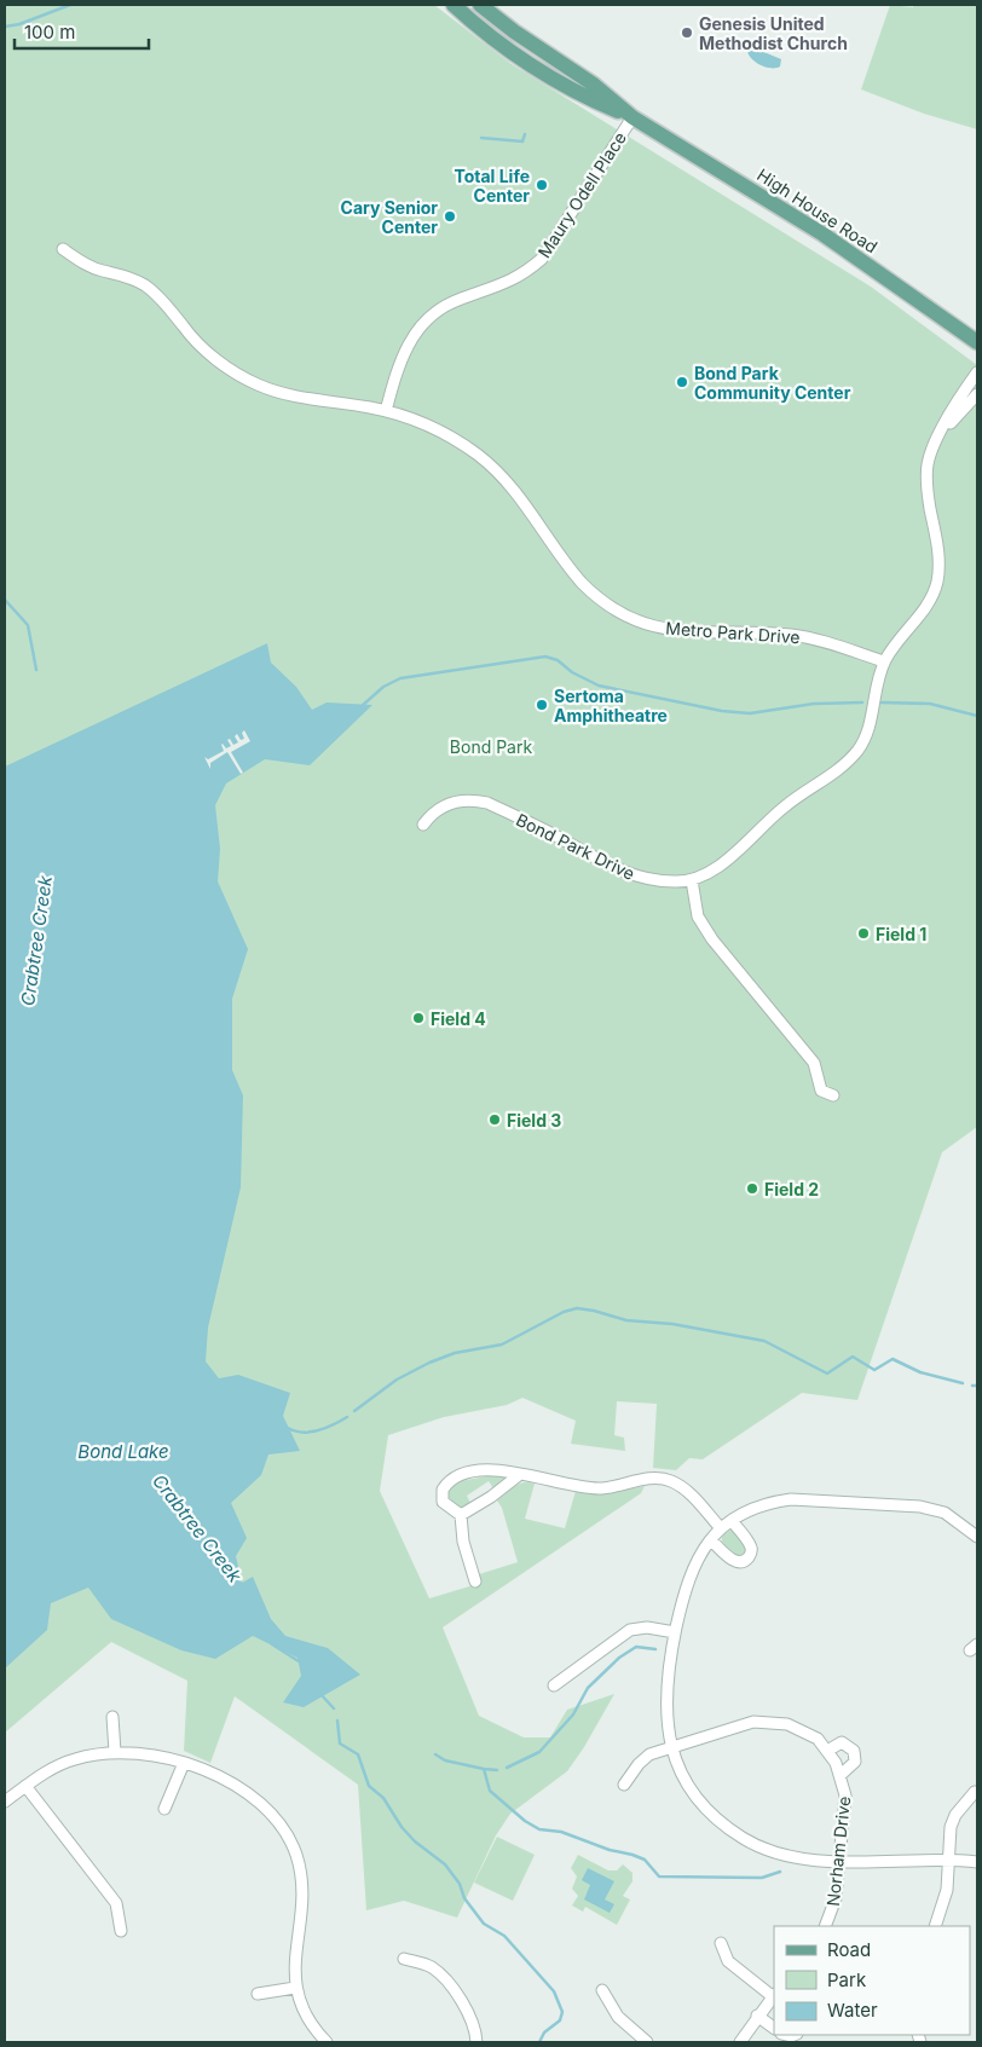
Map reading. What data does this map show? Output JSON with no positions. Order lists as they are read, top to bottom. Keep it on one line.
{"streets":{"main road":["High House Road"],"street":["Maury Odell Place","Metro Park Drive","Bond Park Drive","Norham Drive"]},"crossings":[["Maury Odell Place","High House Road"],["Maury Odell Place","Metro Park Drive"]],"water":["Crabtree Creek","Bond Lake"],"parks":["Bond Park"],"places":["Genesis United Methodist Church","Total Life Center","Cary Senior Center","Bond Park Community Center","Sertoma Amphitheatre","Field 1","Field 4","Field 3","Field 2"],"legend":["Road","Park","Water"],"scale_bar":"100 m"}
